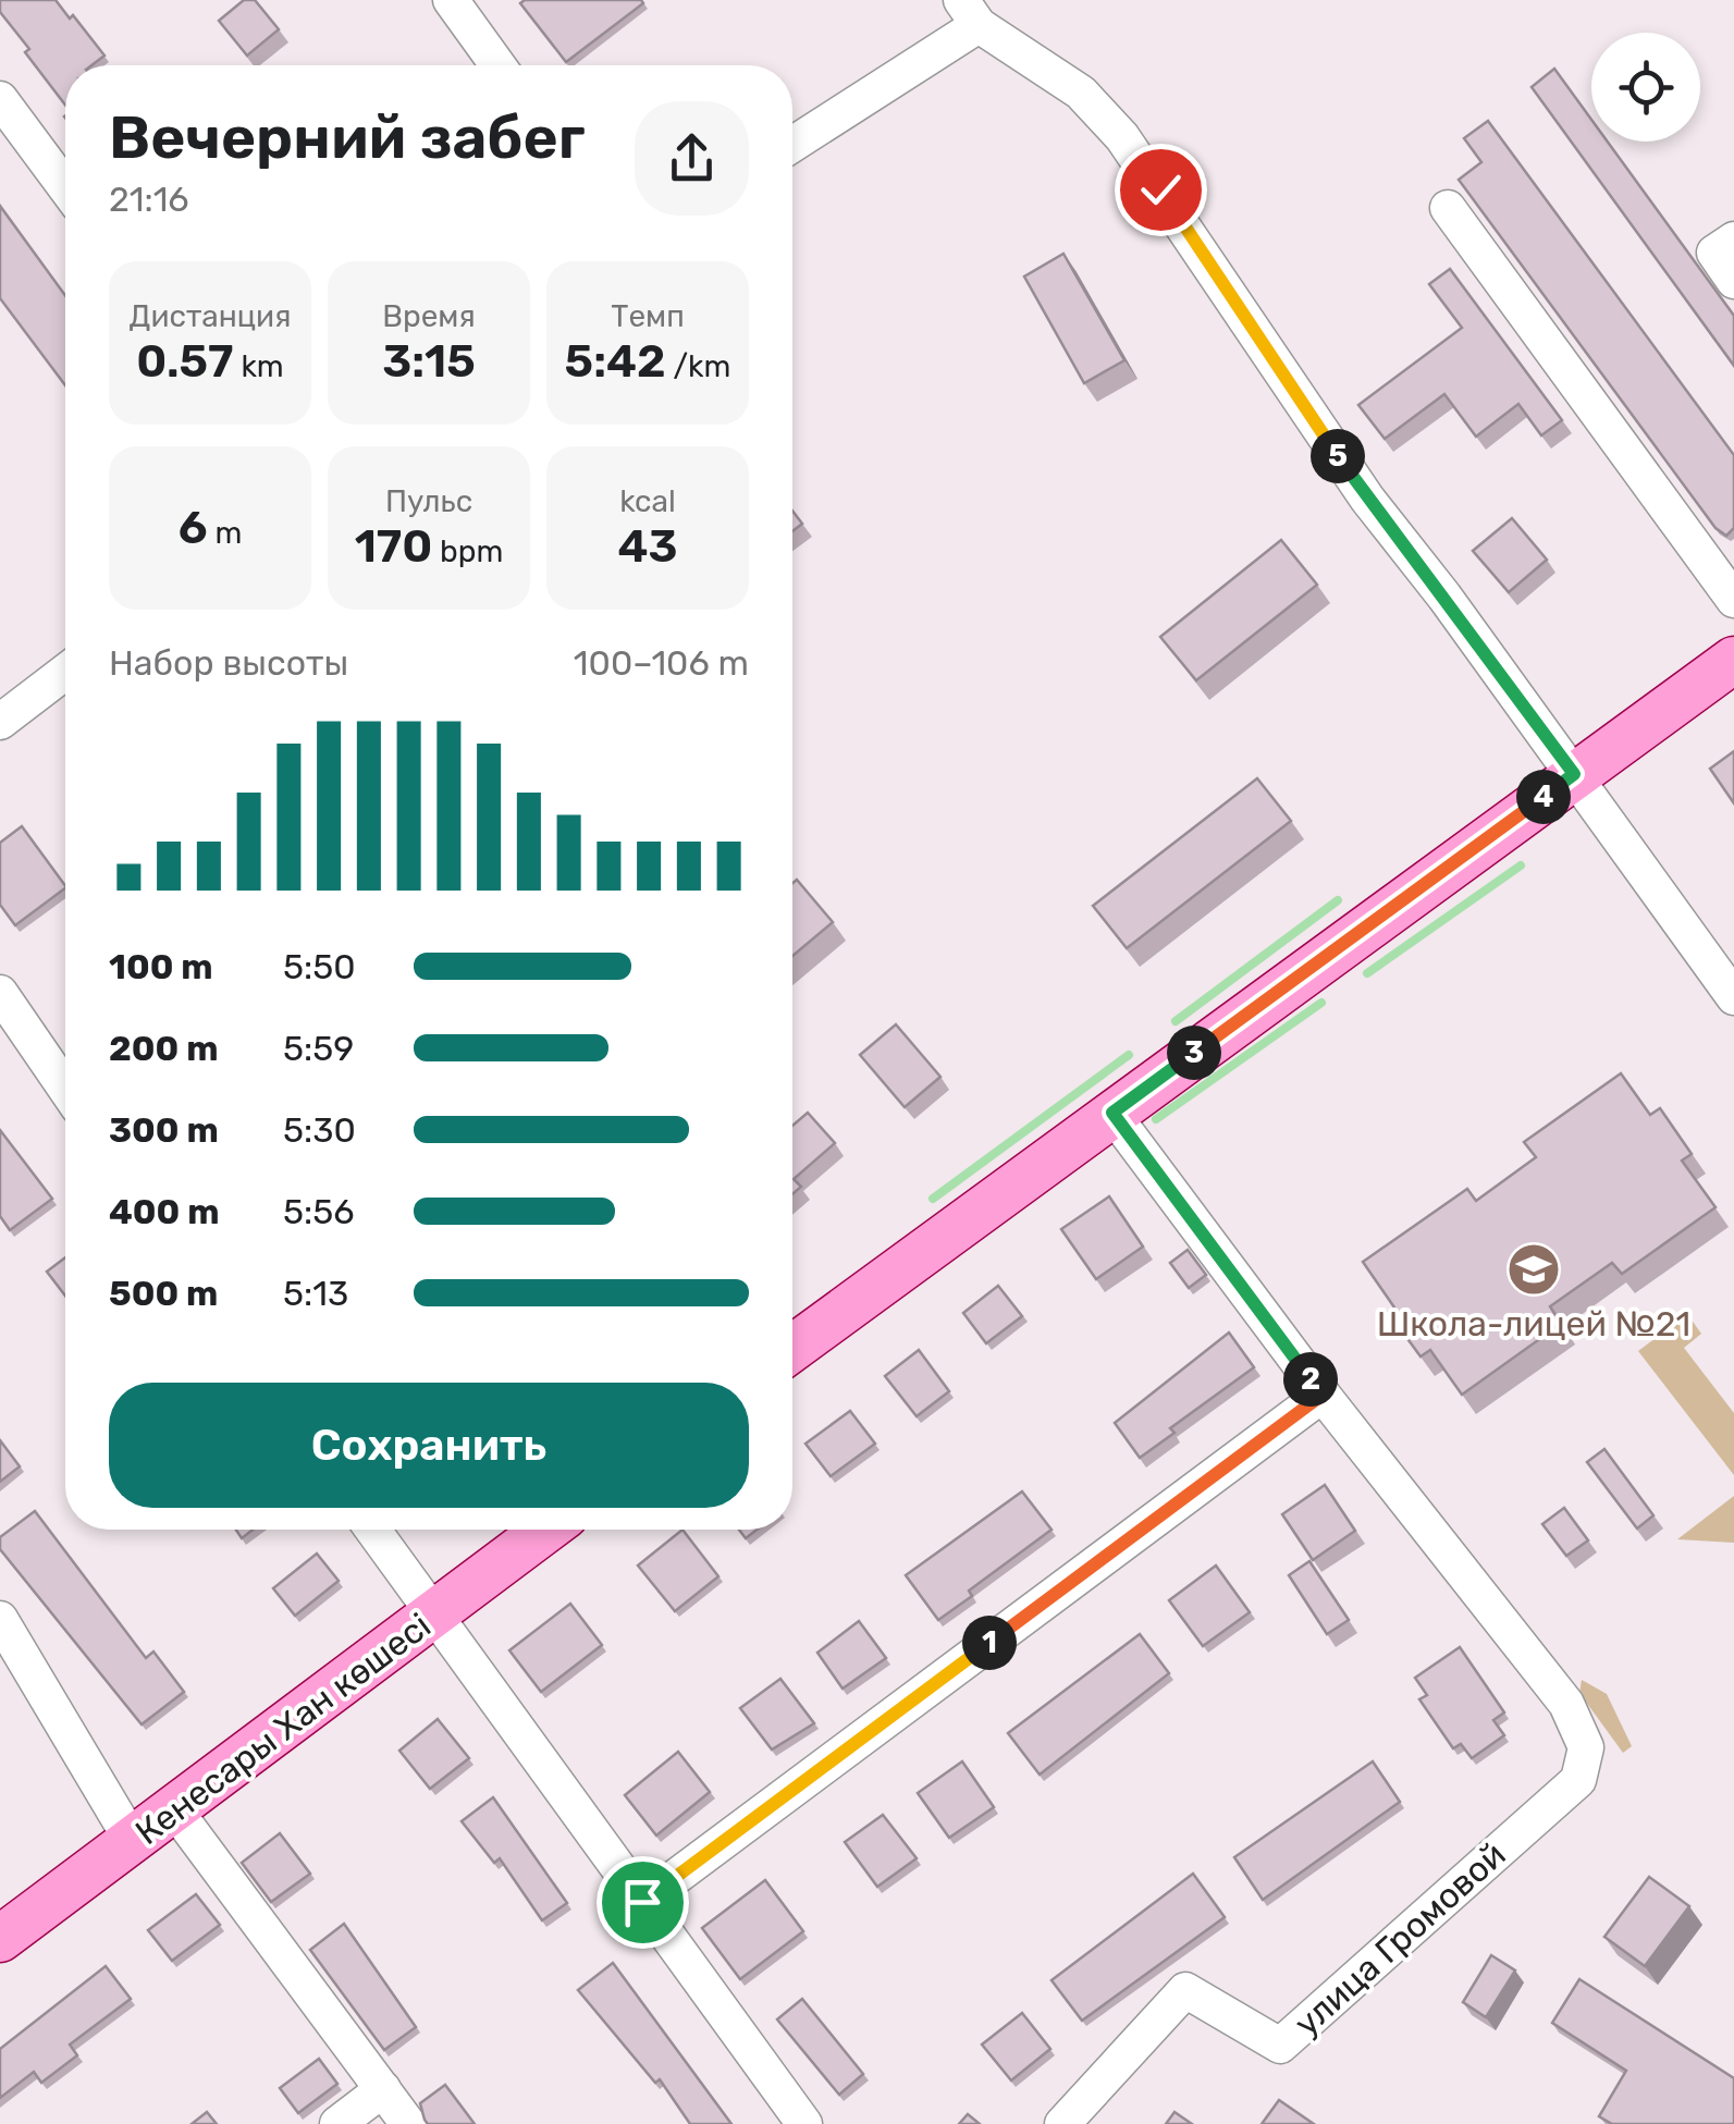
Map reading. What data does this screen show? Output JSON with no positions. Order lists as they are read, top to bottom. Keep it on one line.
{"streets":{"main road":["Кенесары Хан көшесі"],"street":["улица Громовой"]},"places":{"school or university":["Школа-лицей №21"]},"page":{"heading":["Вечерний забег","21:16"],"stats":[["Дистанция","0.57 km"],["Время","3:15"],["Темп","5:42 /km"],["6 m"],["Пульс","170 bpm"],["kcal","43"]],"pins":["5","4","3","2","1"],"chart":["Набор высоты","100–106 m"],"list":[{"name":"100 m","note":"5:50"},{"name":"200 m","note":"5:59"},{"name":"300 m","note":"5:30"},{"name":"400 m","note":"5:56"},{"name":"500 m","note":"5:13"}],"buttons":"Сохранить"}}
